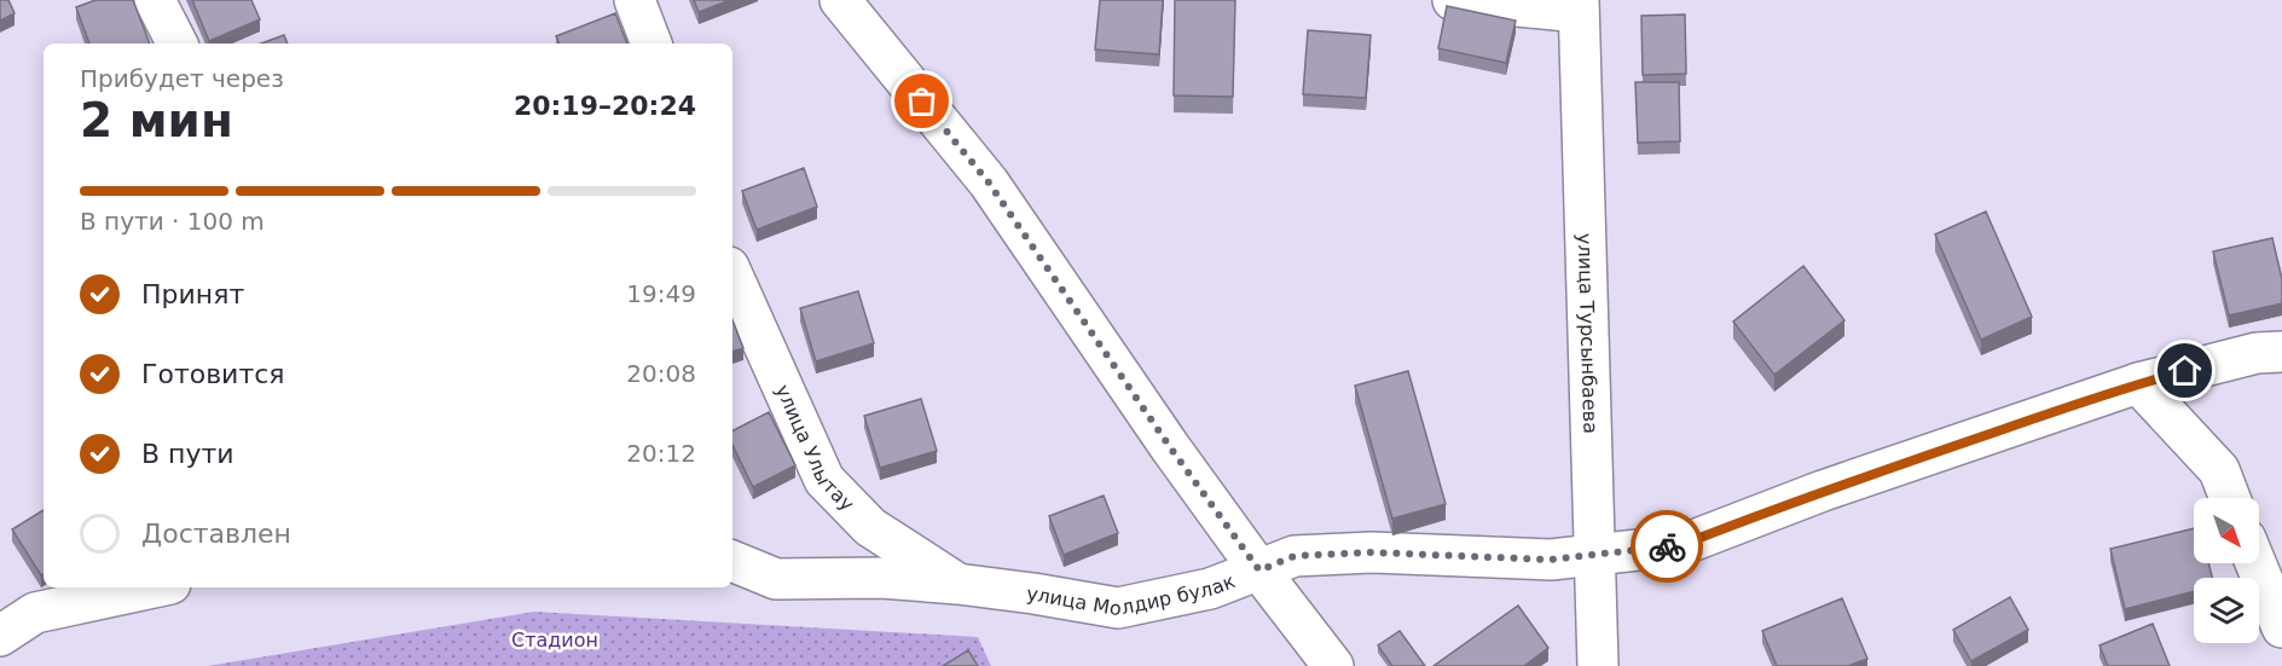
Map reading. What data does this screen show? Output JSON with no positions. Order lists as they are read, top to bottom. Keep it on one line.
{"streets":{"street":["улица Турсынбаева","улица Улытау","улица Молдир булак"]},"crossings":[["улица Турсынбаева","улица Молдир булак"],["улица Улытау","улица Молдир булак"]],"parks":["Стадион"],"north":"bottom right","page":{"heading":["2 мин","Прибудет через","20:19–20:24"],"bar":"В пути · 100 m","list":[["Принят","19:49"],["Готовится","20:08"],["В пути","20:12"],"Доставлен"]}}
